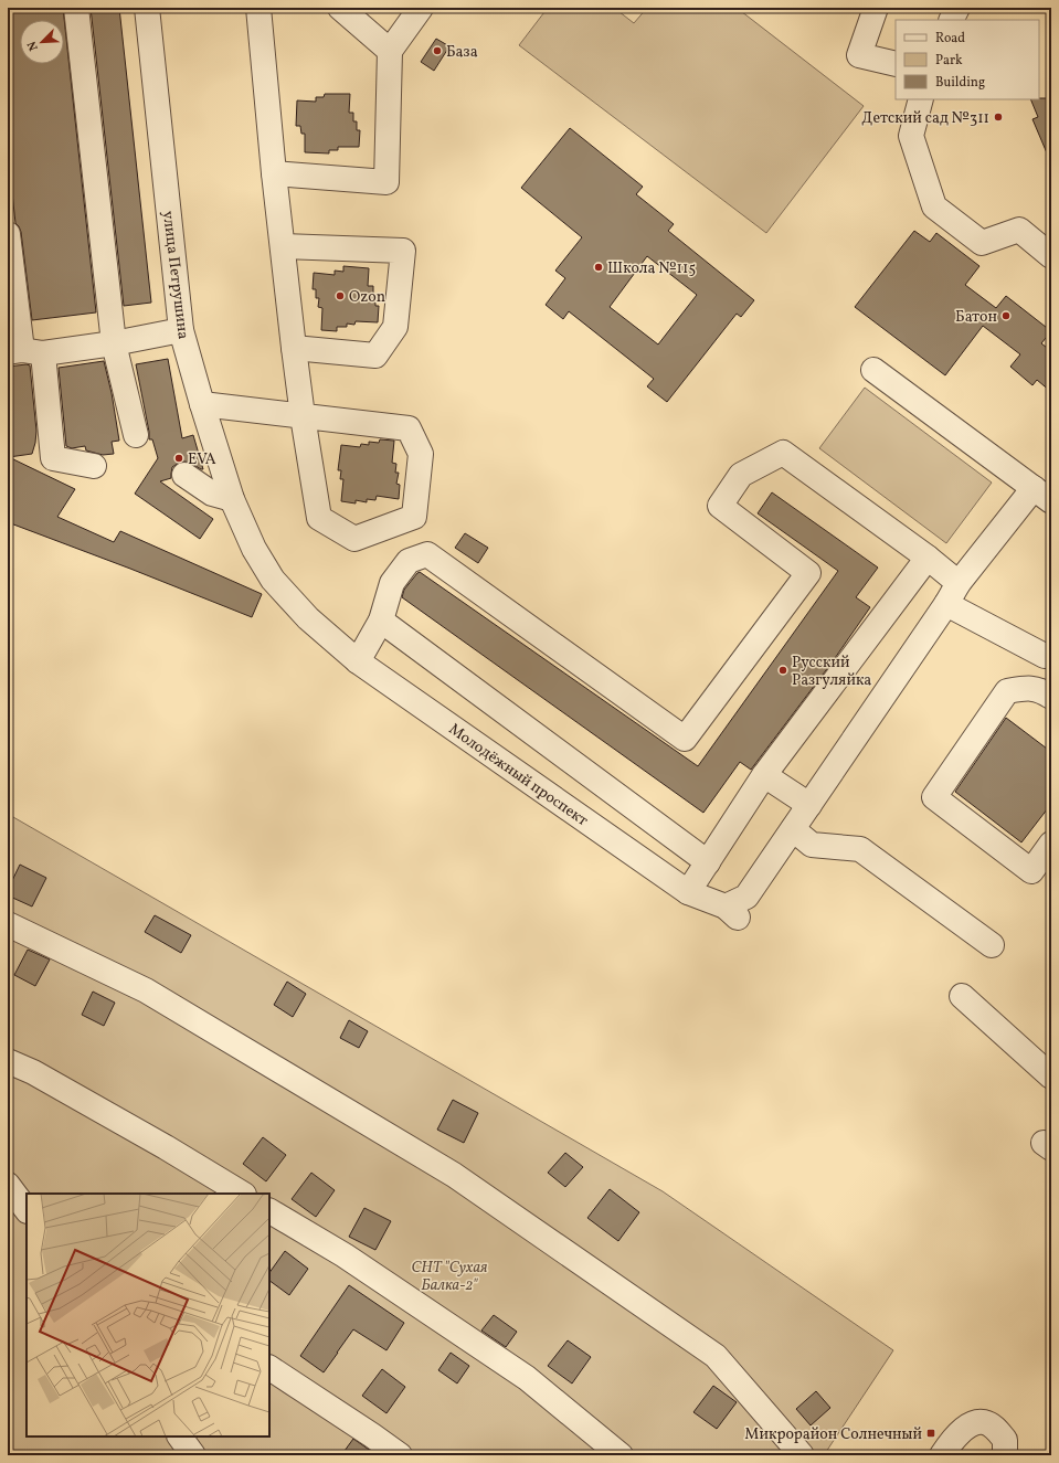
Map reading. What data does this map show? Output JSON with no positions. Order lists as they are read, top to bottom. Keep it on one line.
{"streets":{"street":["улица Петрушина","Молодёжный проспект"]},"crossings":[["улица Петрушина","Молодёжный проспект"]],"parks":["СНТ \"Сухая Балка-2\""],"places":{"other":["База","Детский сад №311","Школа №115","Ozon","Батон","EVA","Русский Разгуляйка"],"transit":["Микрорайон Солнечный"]},"legend":["Road","Park","Building"],"north":"bottom left"}
